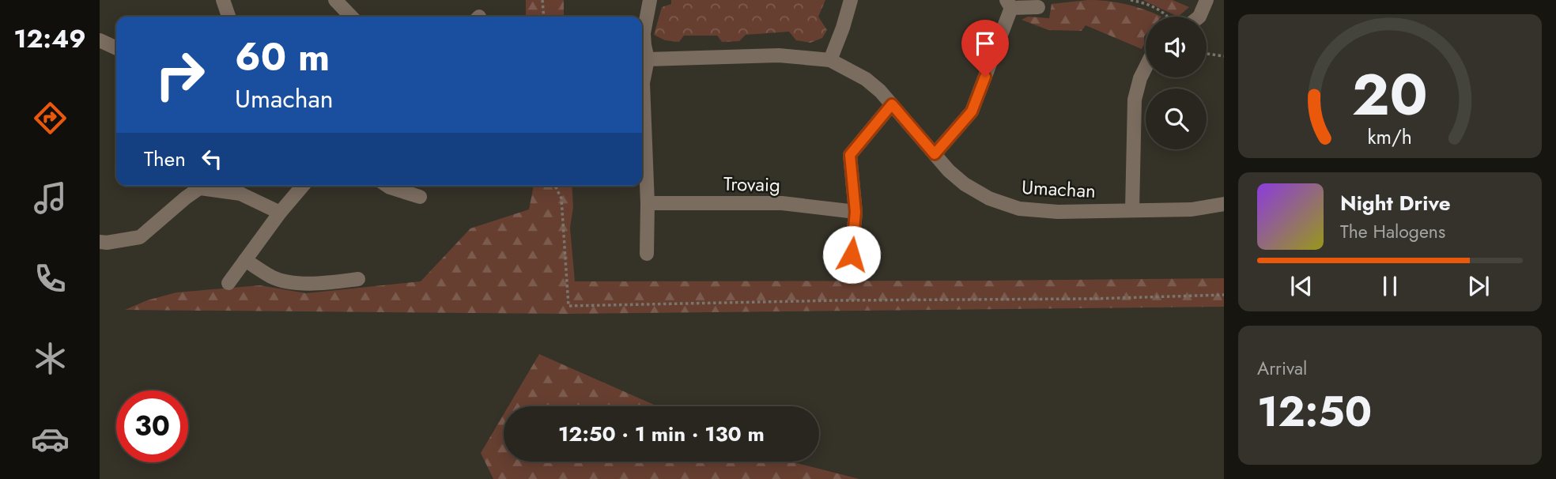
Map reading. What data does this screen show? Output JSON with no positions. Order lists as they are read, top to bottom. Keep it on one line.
{"streets":{"street":["Trovaig","Umachan"]},"page":{"tabs":"12:49","turn":["60 m","Umachan"],"then":"Then","song":["Night Drive","The Halogens"],"tile":["Arrival","12:50"],"limit":"30","trip":"12:50 · 1 min · 130 m","gauge":["20","km/h"]}}
